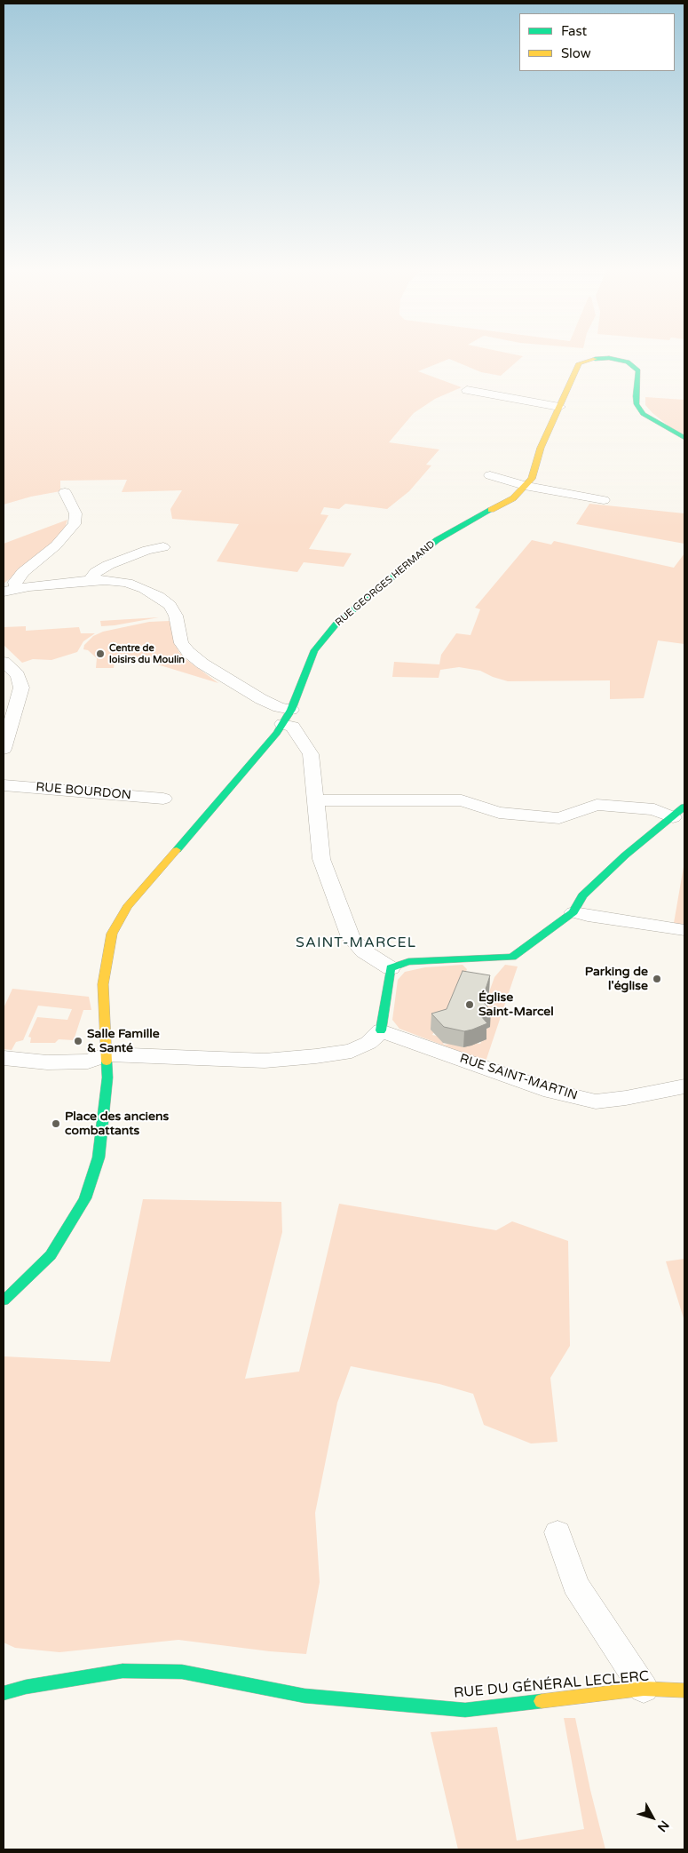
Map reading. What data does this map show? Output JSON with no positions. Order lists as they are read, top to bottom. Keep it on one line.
{"streets":{"street":["RUE GEORGES HERMAND","RUE BOURDON","RUE SAINT-MARTIN","RUE DU GÉNÉRAL LECLERC"]},"districts":["SAINT-MARCEL"],"places":["Centre de loisirs du Moulin","Parking de l'église","Église Saint-Marcel","Salle Famille & Santé","Place des anciens combattants"],"legend":["Fast","Slow"],"north":"bottom right"}
